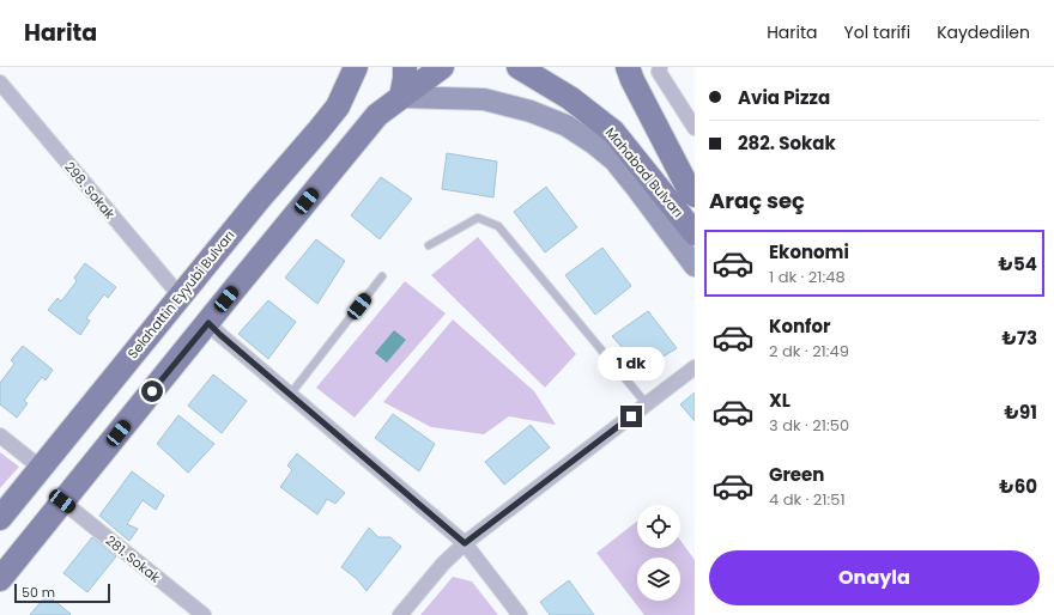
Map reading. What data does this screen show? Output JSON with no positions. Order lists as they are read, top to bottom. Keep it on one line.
{"streets":{"main road":["Mahabad Bulvarı","Selahattin Eyyubi Bulvarı"],"street":["298. Sokak","281. Sokak"]},"crossings":[["298. Sokak","Selahattin Eyyubi Bulvarı"]],"scale_bar":"50 m","page":{"header":"Harita","nav":["Harita","Yol tarifi","Kaydedilen"],"banner":["Avia Pizza","282. Sokak"],"heading":"Araç seç","list":[{"name":"Ekonomi","note":"1 dk · 21:48","value":"₺54"},{"name":"Konfor","note":"2 dk · 21:49","value":"₺73"},{"name":"XL","note":"3 dk · 21:50","value":"₺91"},{"name":"Green","note":"4 dk · 21:51","value":"₺60"}],"bubble":"1 dk","buttons":"Onayla","scale":"50 m"}}
